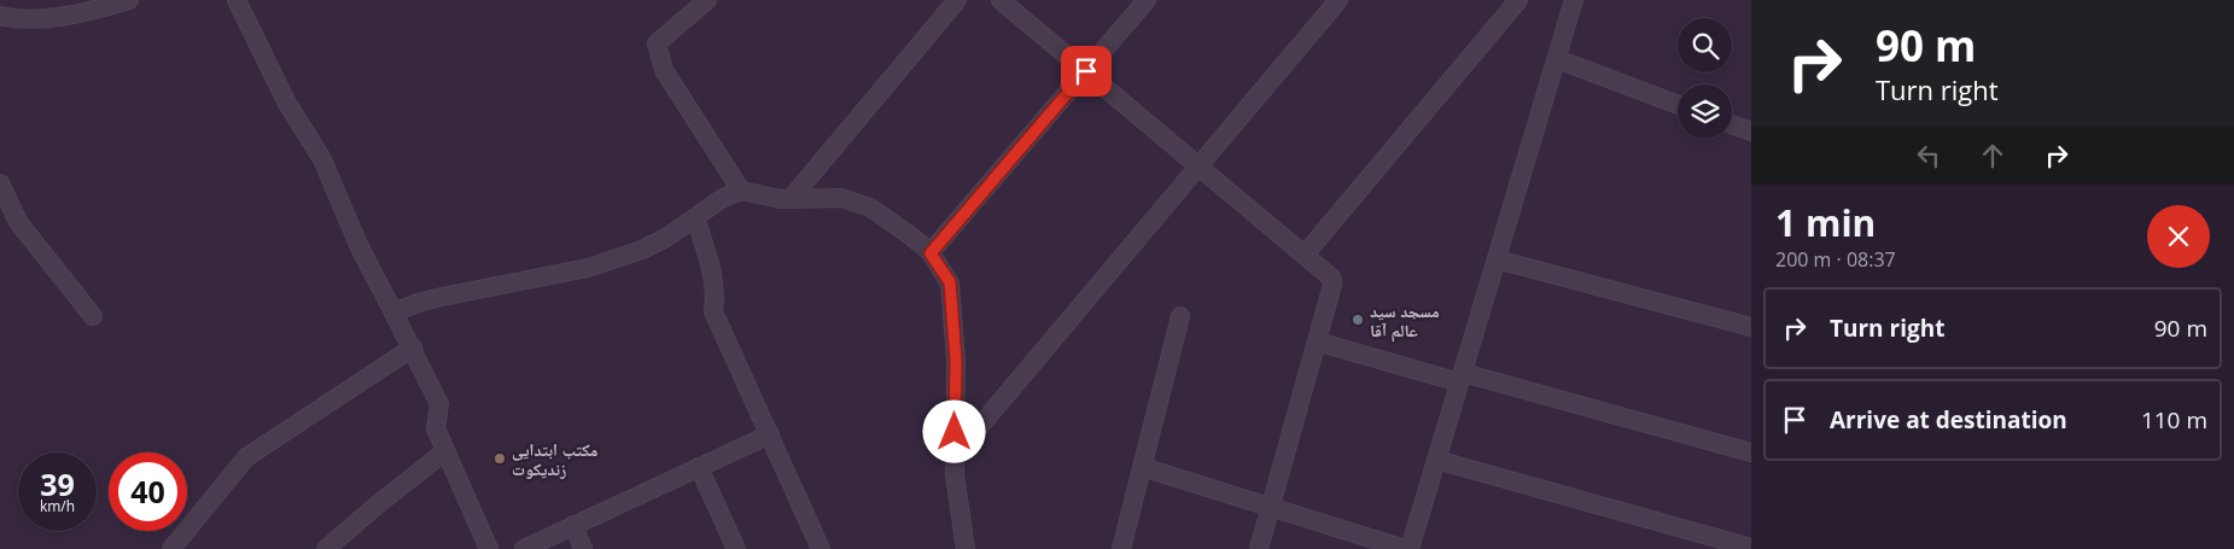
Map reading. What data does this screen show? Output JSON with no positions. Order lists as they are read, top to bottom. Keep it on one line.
{"places":["مسجد سید عالم آقا","مکتب ابتدایی زندیکوت"],"page":{"turn":["90 m","Turn right"],"heading":["1 min","200 m · 08:37"],"list":[{"name":"Turn right","value":"90 m"},{"name":"Arrive at destination","value":"110 m"}],"speed":"39 km/h","limit":"40"}}
